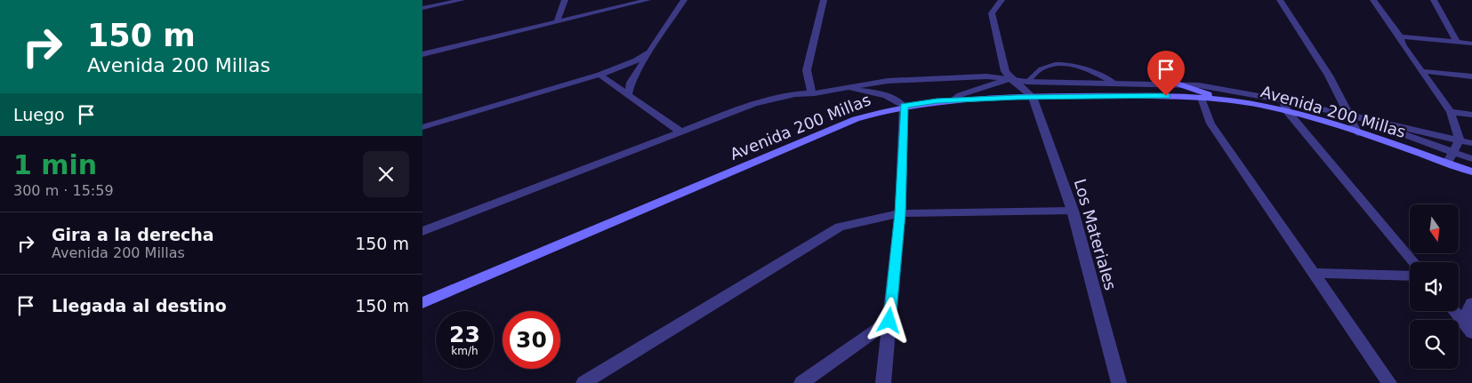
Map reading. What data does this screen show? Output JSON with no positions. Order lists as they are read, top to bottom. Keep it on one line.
{"streets":{"main road":["Avenida 200 Millas"],"street":["Los Materiales"]},"crossings":[["Avenida 200 Millas","Los Materiales"]],"north":"bottom","page":{"turn":["150 m","Avenida 200 Millas"],"then":"Luego","heading":["1 min","300 m · 15:59"],"list":[{"name":"Gira a la derecha","note":"Avenida 200 Millas","value":"150 m"},{"name":"Llegada al destino","value":"150 m"}],"speed":"23 km/h","limit":"30"}}
